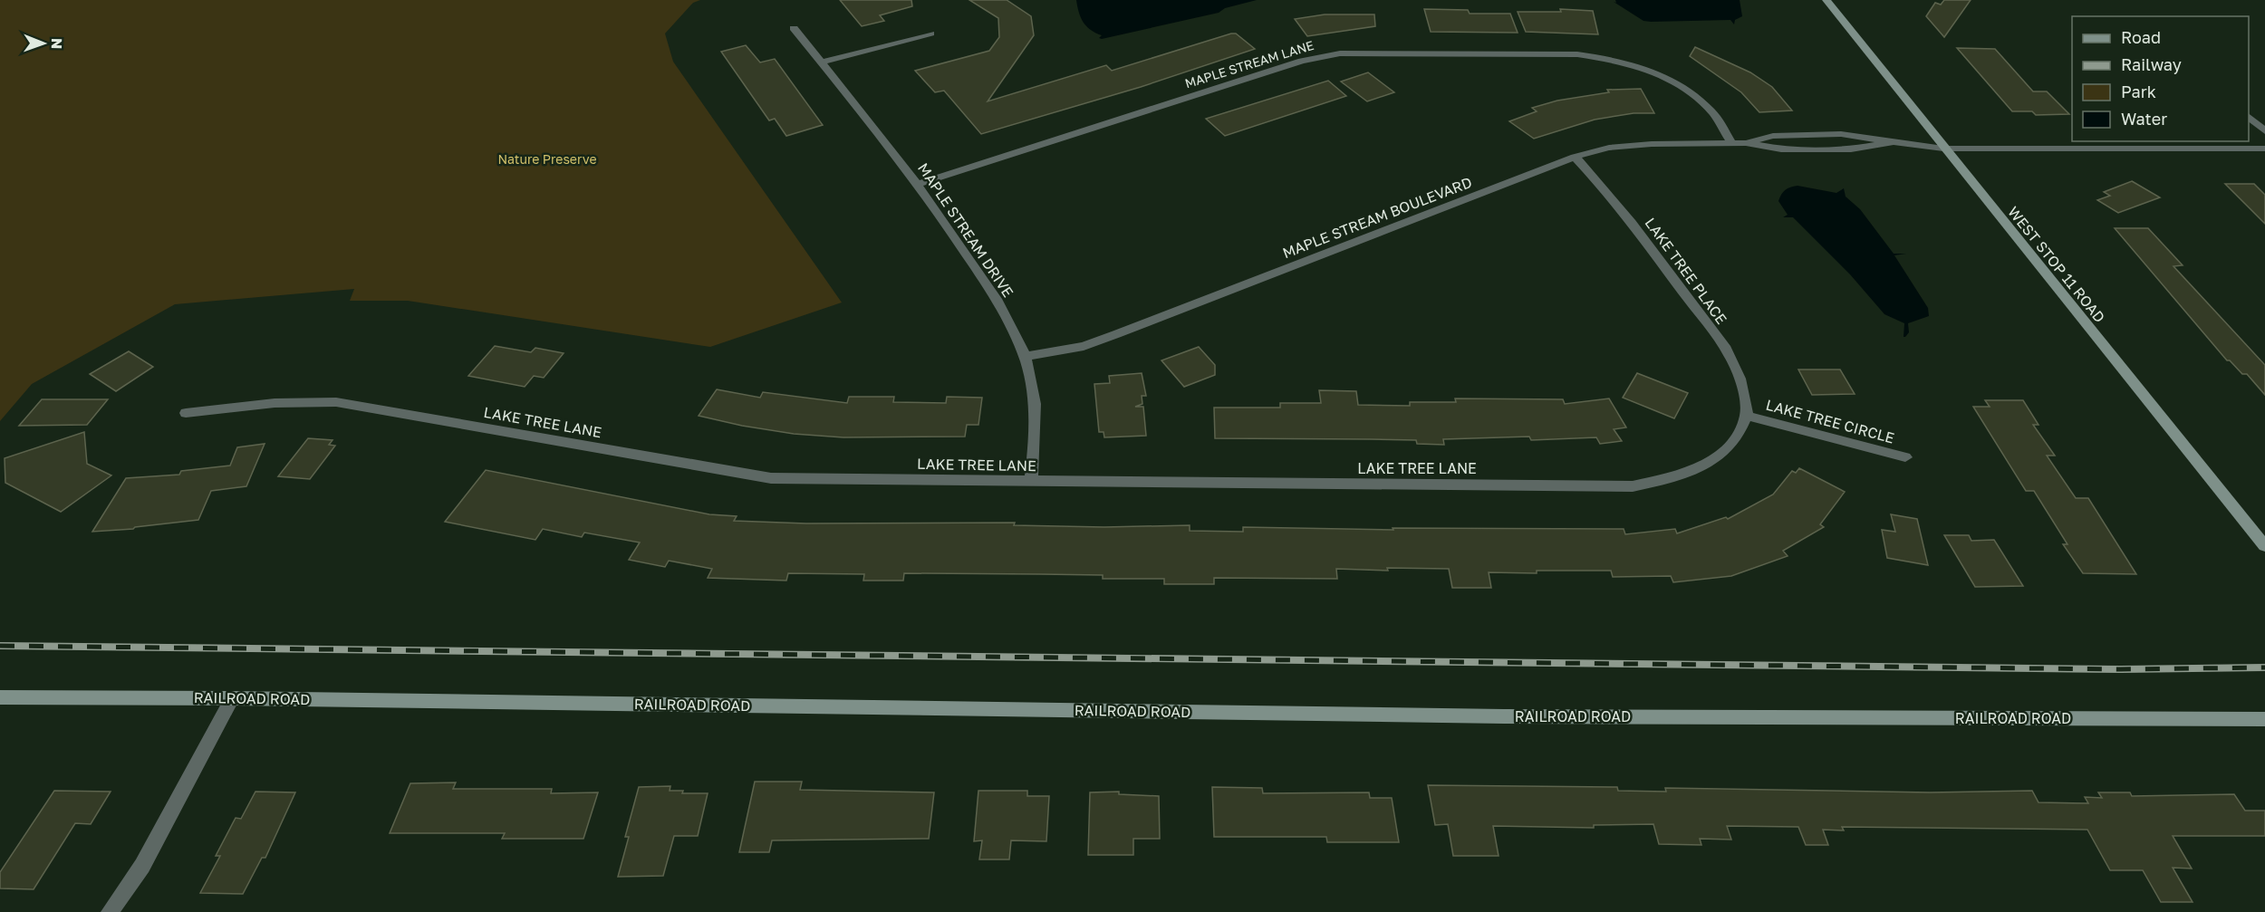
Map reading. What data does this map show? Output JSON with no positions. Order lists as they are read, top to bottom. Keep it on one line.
{"streets":{"street":["MAPLE STREAM LANE","MAPLE STREAM BOULEVARD","MAPLE STREAM DRIVE","WEST STOP 11 ROAD","LAKE TREE PLACE","LAKE TREE CIRCLE","LAKE TREE LANE","RAILROAD ROAD"]},"crossings":[["MAPLE STREAM LANE","MAPLE STREAM BOULEVARD"],["MAPLE STREAM LANE","MAPLE STREAM DRIVE"],["MAPLE STREAM BOULEVARD","MAPLE STREAM DRIVE"],["MAPLE STREAM BOULEVARD","WEST STOP 11 ROAD"],["MAPLE STREAM BOULEVARD","LAKE TREE PLACE"],["MAPLE STREAM DRIVE","LAKE TREE LANE"],["LAKE TREE PLACE","LAKE TREE CIRCLE"],["LAKE TREE PLACE","LAKE TREE LANE"],["LAKE TREE CIRCLE","LAKE TREE LANE"]],"parks":["Nature Preserve"],"legend":["Road","Railway","Park","Water"],"north":"right"}
